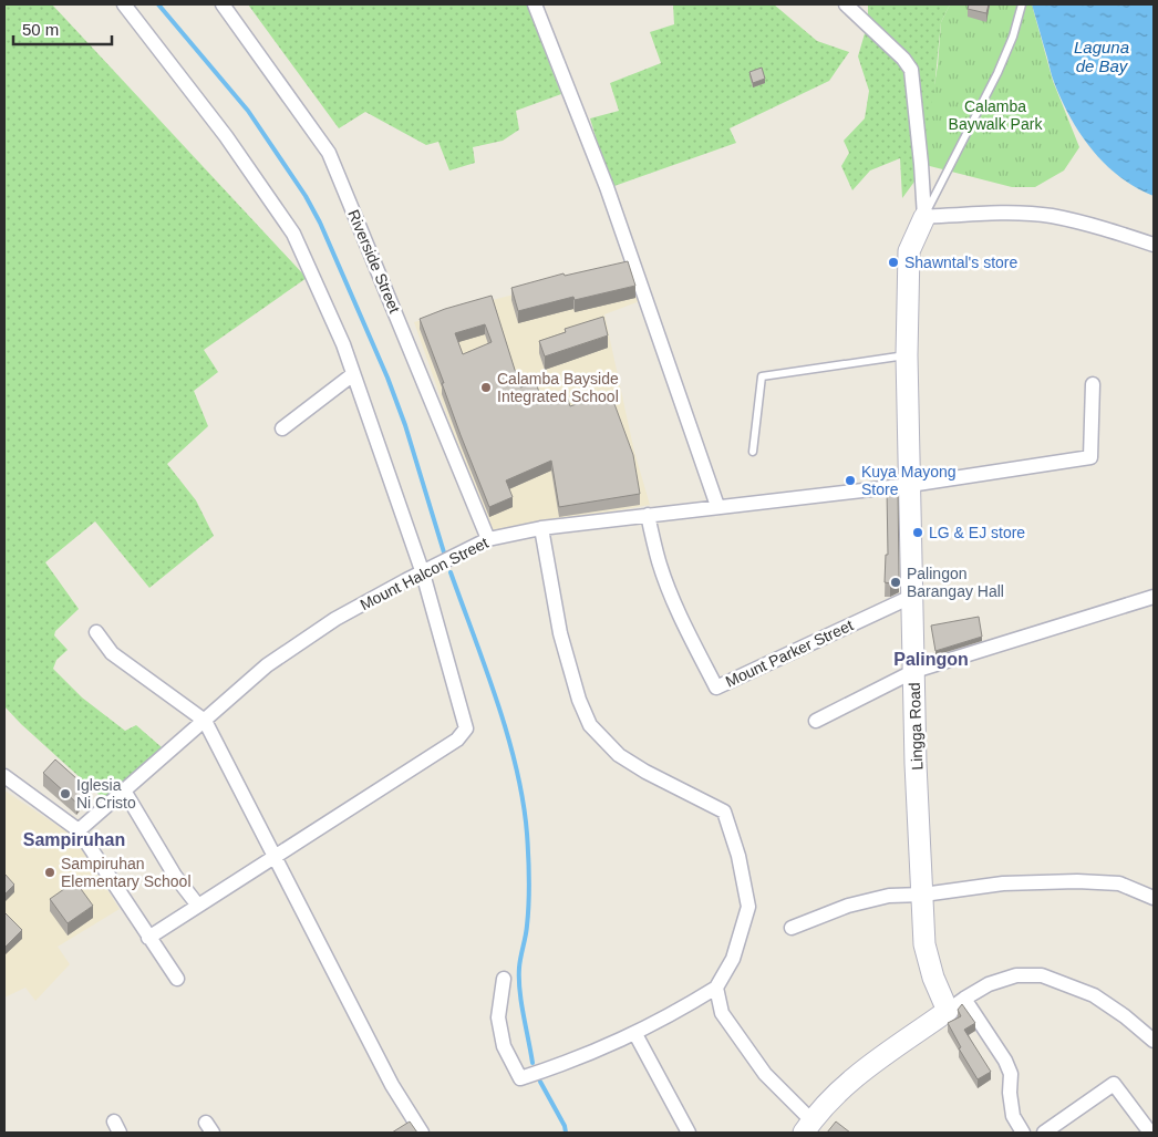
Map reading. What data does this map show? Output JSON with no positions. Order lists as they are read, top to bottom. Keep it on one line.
{"streets":{"street":["Riverside Street","Mount Halcon Street","Mount Parker Street","Lingga Road"]},"crossings":[["Riverside Street","Mount Halcon Street"],["Mount Halcon Street","Mount Parker Street"],["Mount Halcon Street","Lingga Road"],["Mount Parker Street","Lingga Road"]],"districts":["Palingon","Sampiruhan"],"water":["Laguna de Bay"],"parks":["Calamba Baywalk Park"],"places":["Shawntal's store","Calamba Bayside Integrated School","Kuya Mayong Store","LG & EJ store","Palingon Barangay Hall","Iglesia Ni Cristo","Sampiruhan Elementary School"],"scale_bar":"50 m"}
